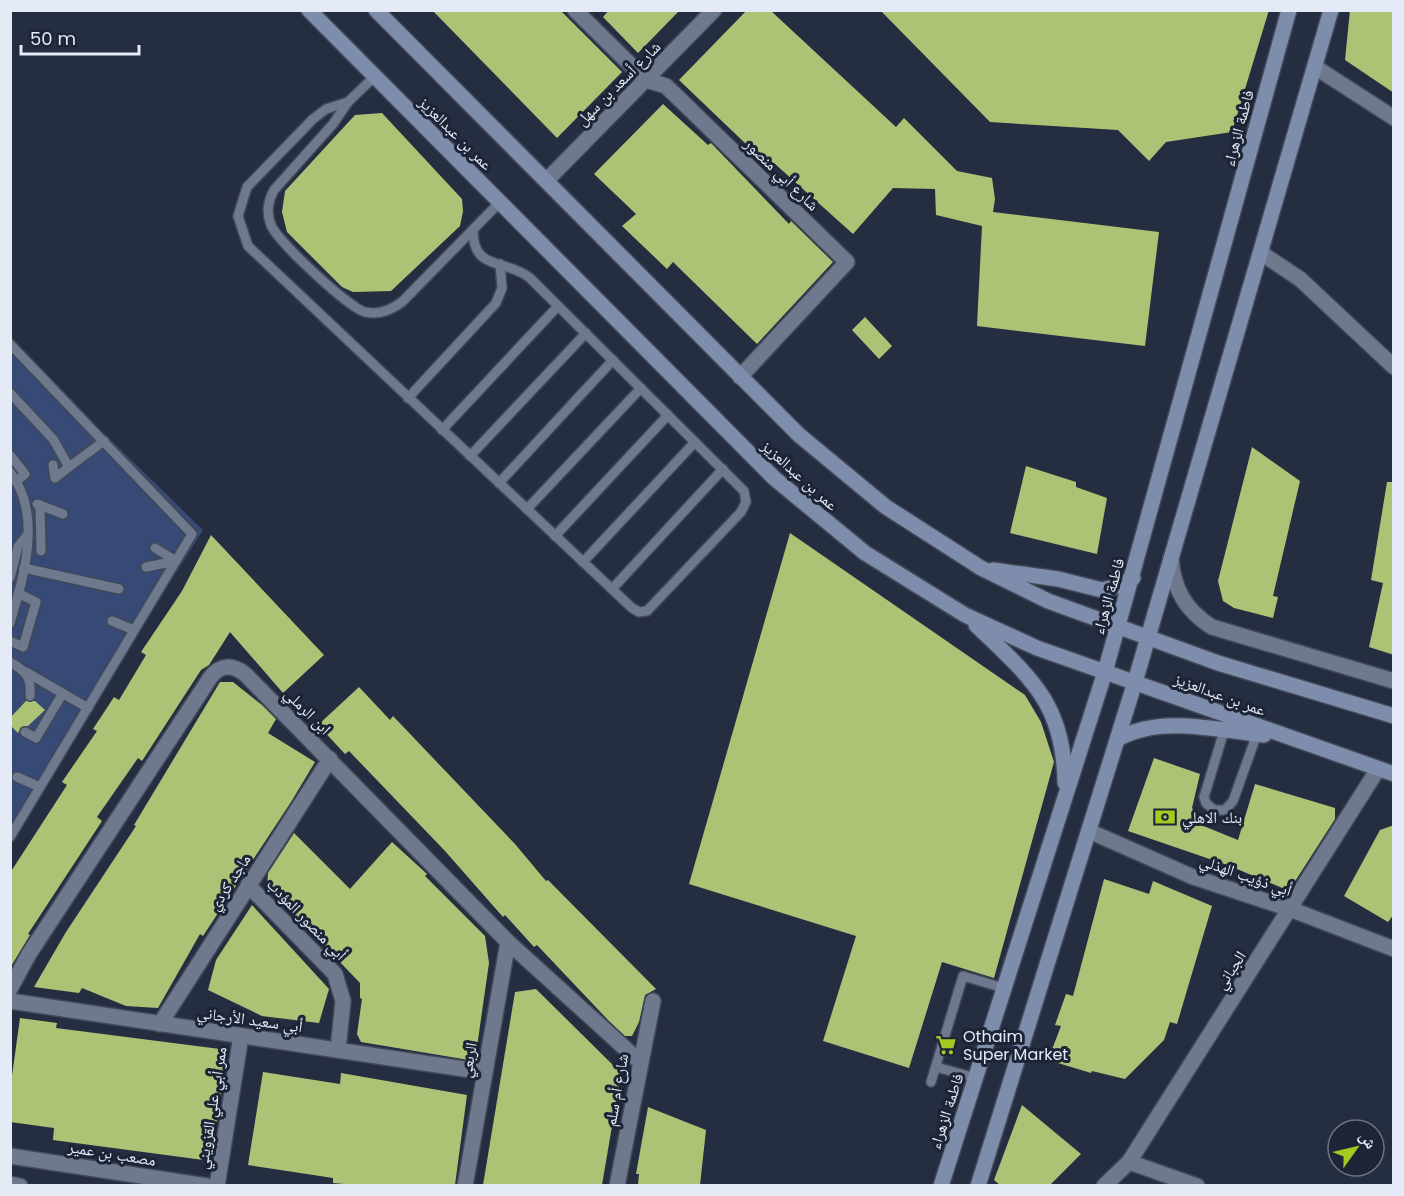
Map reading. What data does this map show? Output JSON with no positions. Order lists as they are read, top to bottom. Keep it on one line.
{"streets":{"main road":["فاطمة الزهراء","عمر بن عبدالعزيز"],"street":["شارع أسعد بن سهل","شارع أبي منصور","ابن الرملي","أبي ذؤيب الهذلي","ماجد كردي","أبي منصور المؤدب","الجباني","أبي سعيد الأرجاني","الربعي","شارع أم سلم","ممر أبي علي القزويني","مصعب بن عمير"]},"crossings":[["شارع أسعد بن سهل","عمر بن عبدالعزيز"],["شارع أسعد بن سهل","شارع أبي منصور"],["فاطمة الزهراء","عمر بن عبدالعزيز"],["عمر بن عبدالعزيز","شارع أبي منصور"],["عمر بن عبدالعزيز","الجباني"],["ابن الرملي","ماجد كردي"],["ابن الرملي","الربعي"],["ابن الرملي","شارع أم سلم"],["أبي ذؤيب الهذلي","الجباني"],["ماجد كردي","أبي منصور المؤدب"],["ماجد كردي","أبي سعيد الأرجاني"],["أبي منصور المؤدب","أبي سعيد الأرجاني"],["أبي سعيد الأرجاني","الربعي"],["أبي سعيد الأرجاني","ممر أبي علي القزويني"]],"places":{"bank":["بنك الاهلي"],"supermarket":["Othaim Super Market"]},"scale_bar":"50 m","north":"top right"}
